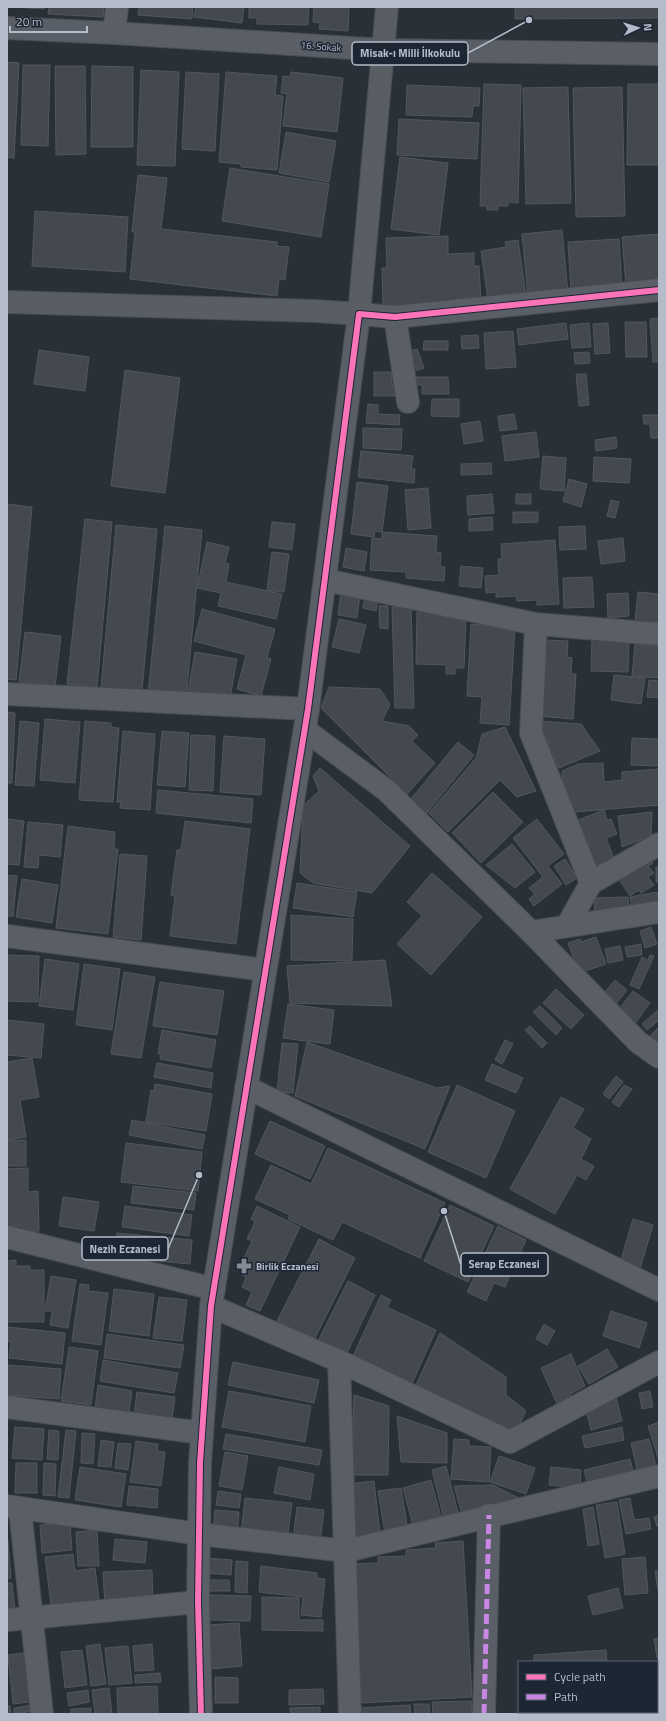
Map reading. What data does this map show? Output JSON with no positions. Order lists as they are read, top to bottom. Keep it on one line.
{"streets":{"street":["16. Sokak"]},"places":{"other":["Misak-ı Milli İlkokulu","Nezih Eczanesi","Serap Eczanesi"],"pharmacy":["Birlik Eczanesi"]},"legend":["Cycle path","Path"],"scale_bar":"20 m","north":"right"}
